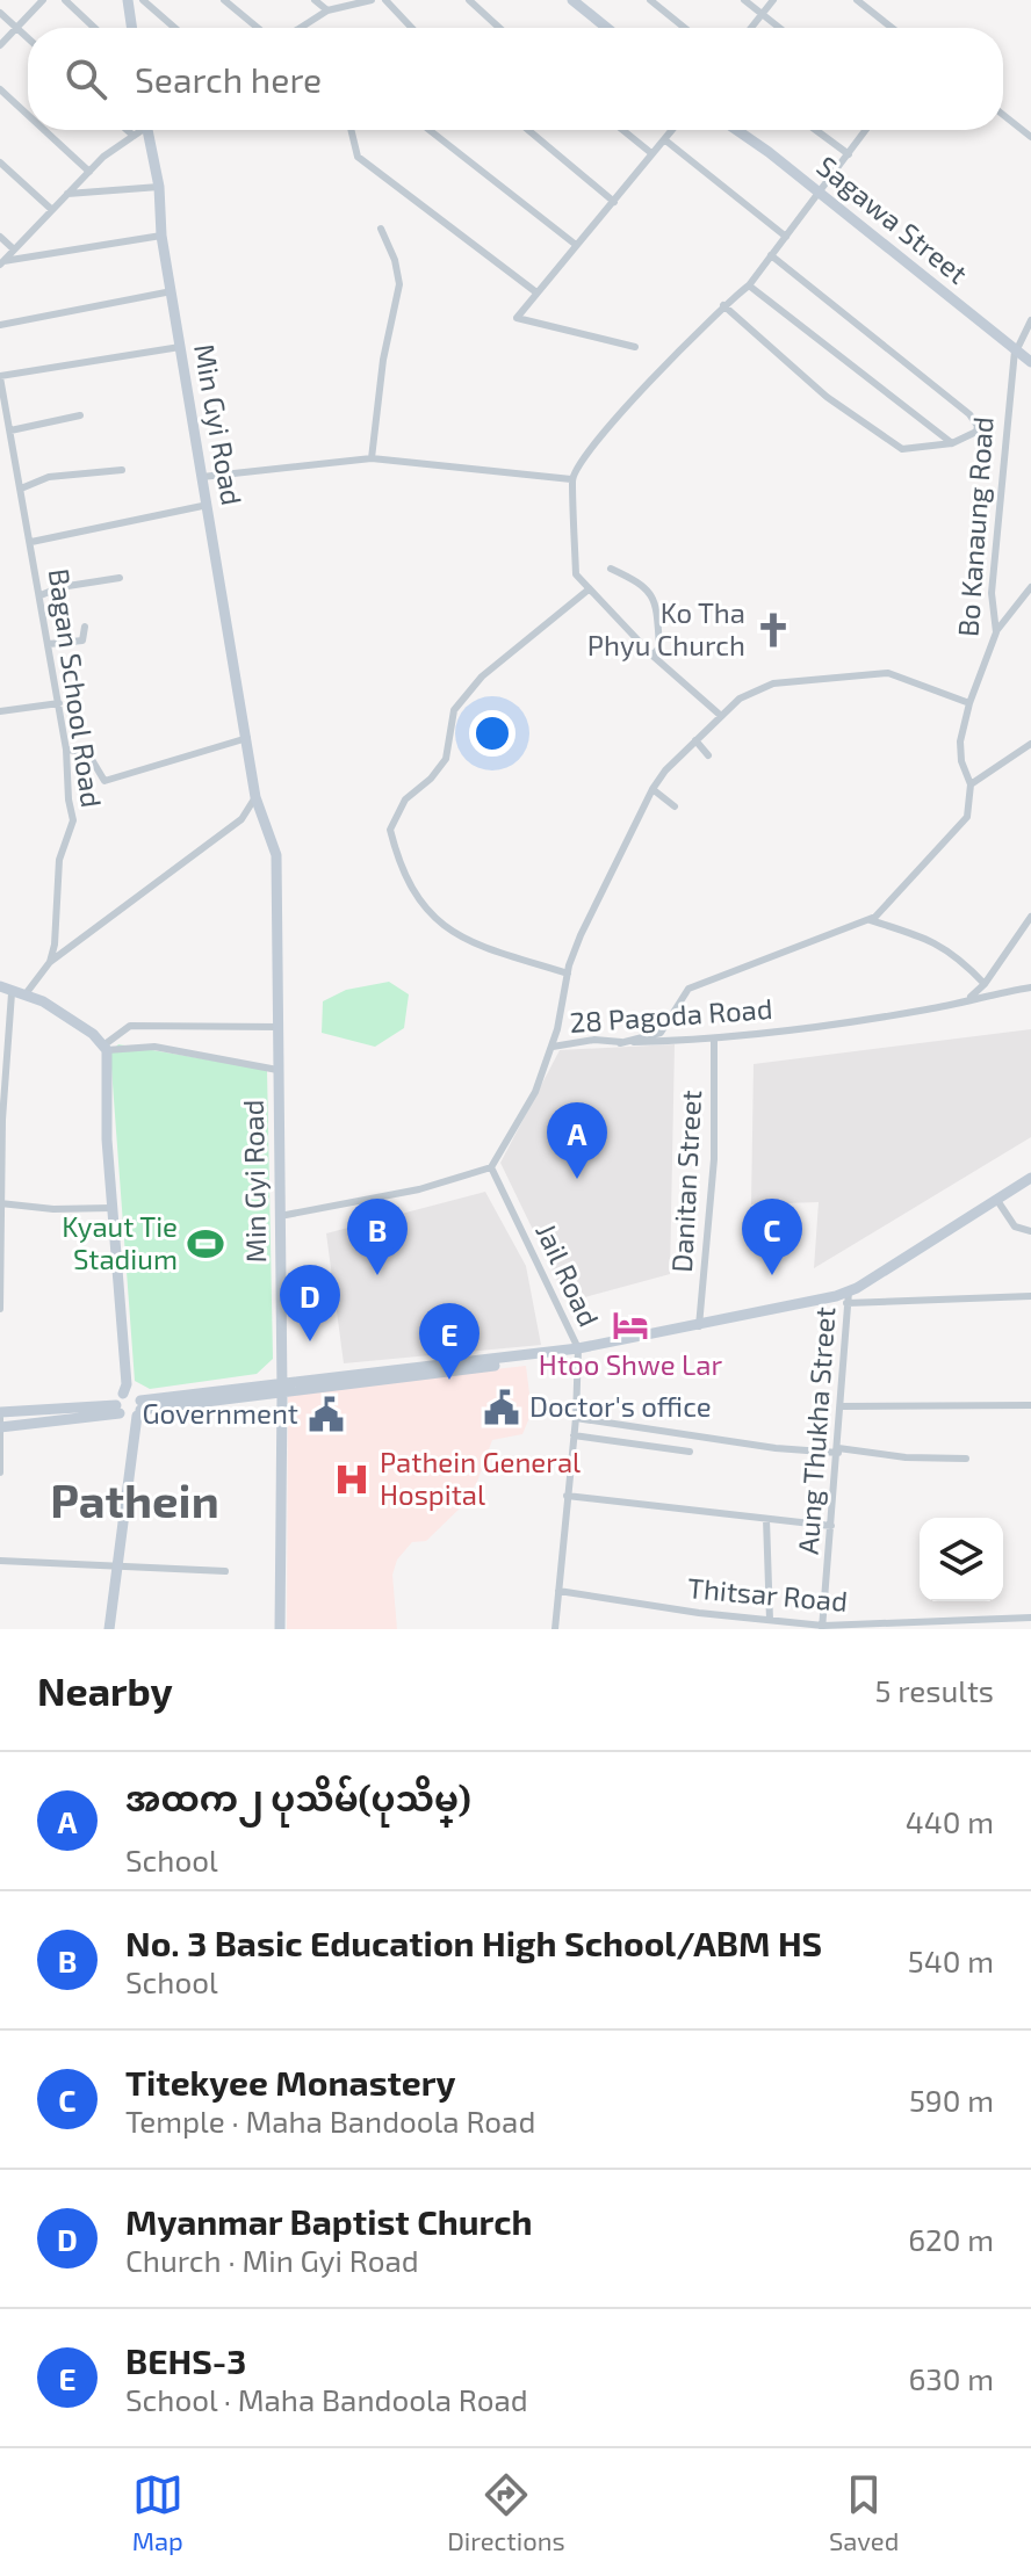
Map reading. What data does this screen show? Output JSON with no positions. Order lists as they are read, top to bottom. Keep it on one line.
{"streets":{"main road":["Sagawa Street","Min Gyi Road"],"street":["Bo Kanaung Road","Bagan School Road","28 Pagoda Road","Danitan Street","Jail Road","Aung Thukha Street","Thitsar Road"]},"crossings":[["Sagawa Street","Bo Kanaung Road"],["28 Pagoda Road","Danitan Street"],["28 Pagoda Road","Jail Road"],["Jail Road","Thitsar Road"],["Aung Thukha Street","Thitsar Road"]],"districts":["Pathein"],"places":{"church":["Ko Tha Phyu Church"],"sports":["Kyaut Tie Stadium"],"hotel":["Htoo Shwe Lar"],"public building":["Doctor's office","Government"],"hospital":["Pathein General Hospital"]},"page":{"search":"Search here","pins":["A","B","C","D","E"],"heading":["Nearby","5 results"],"list":[{"mark":"A","name":"အထက၂ ပုသိမ်(ပုသိမ္)","note":"School","value":"440 m"},{"mark":"B","name":"No. 3 Basic Education High School/ABM HS","note":"School","value":"540 m"},{"mark":"C","name":"Titekyee Monastery","note":"Temple · Maha Bandoola Road","value":"590 m"},{"mark":"D","name":"Myanmar Baptist Church","note":"Church · Min Gyi Road","value":"620 m"},{"mark":"E","name":"BEHS-3","note":"School · Maha Bandoola Road","value":"630 m"}],"nav":["Map","Directions","Saved"]}}
